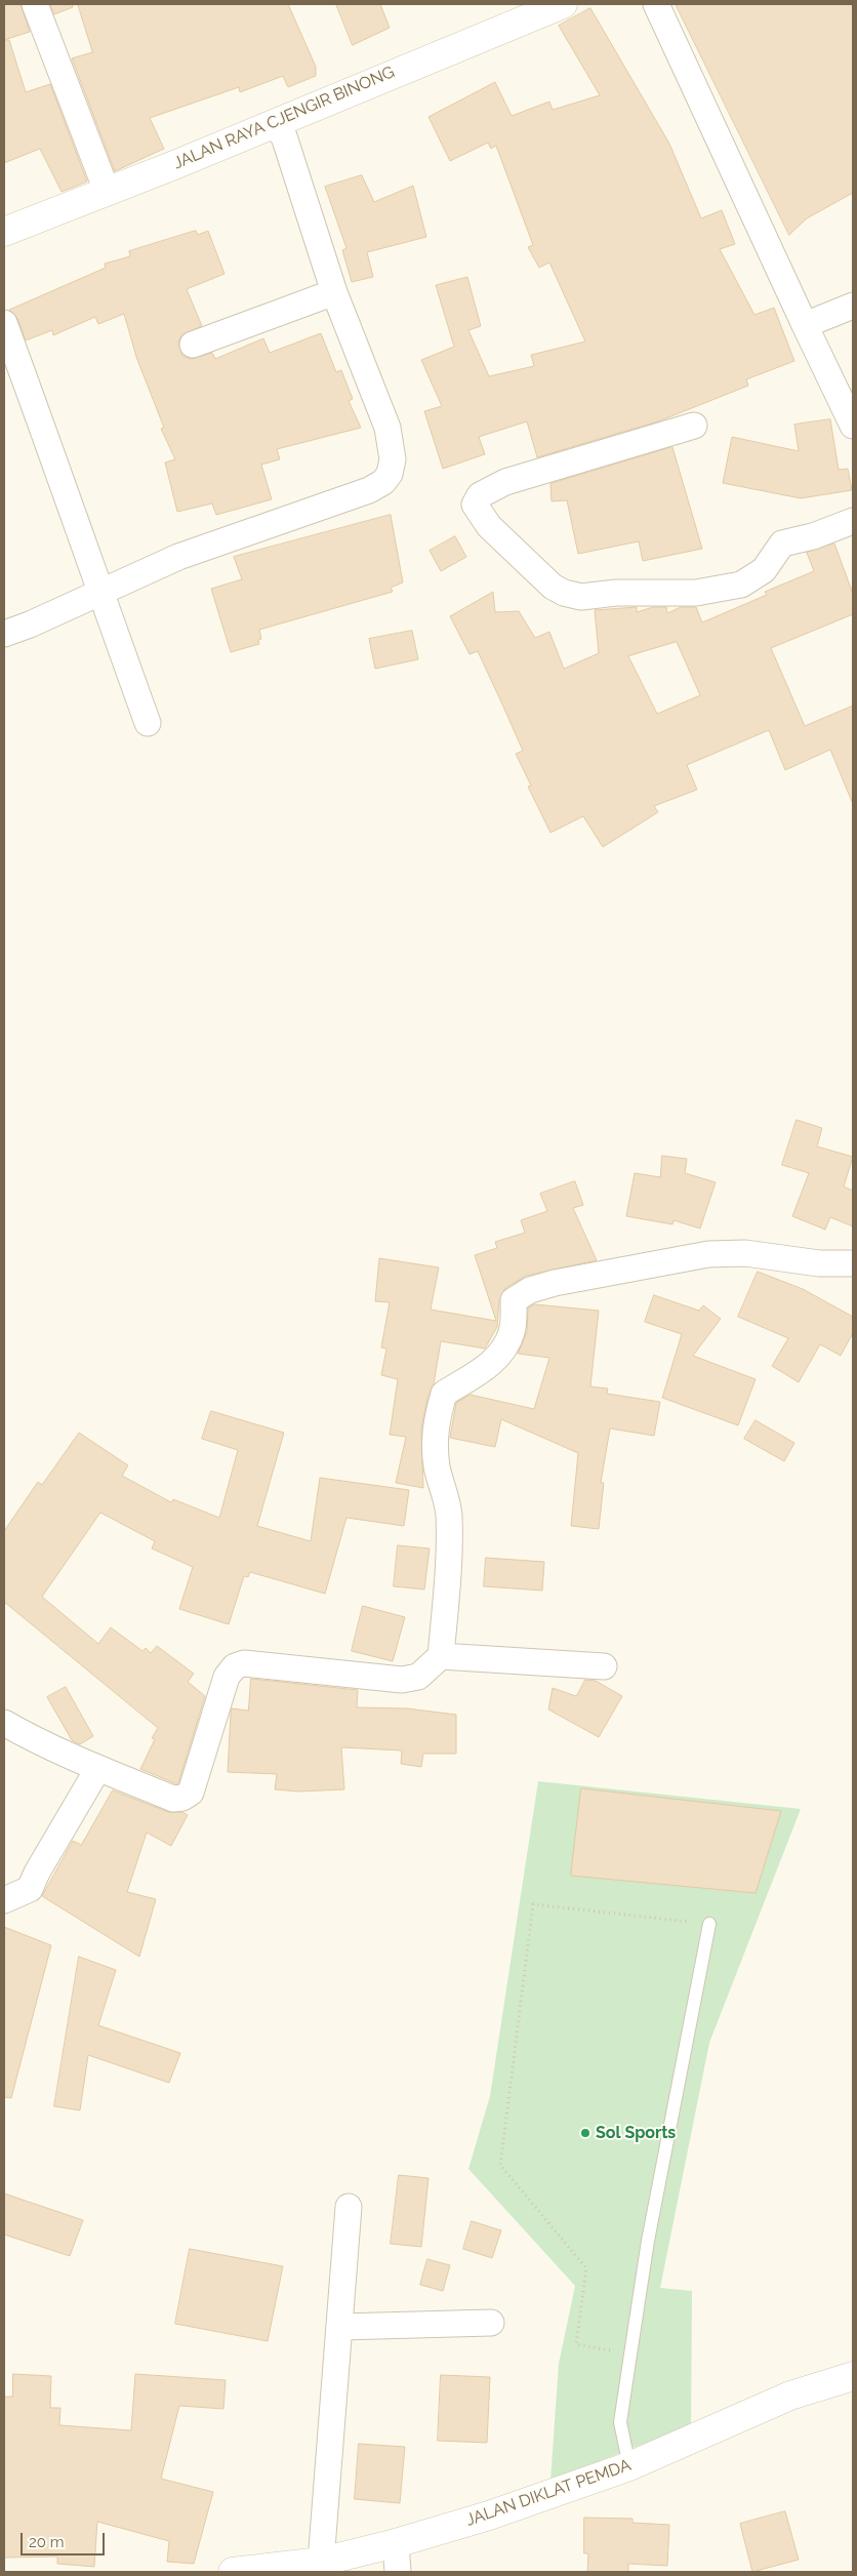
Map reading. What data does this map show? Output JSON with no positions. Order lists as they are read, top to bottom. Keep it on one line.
{"streets":{"street":["JALAN RAYA CJENGIR BINONG","JALAN DIKLAT PEMDA"]},"places":["Sol Sports"],"scale_bar":"20 m"}
